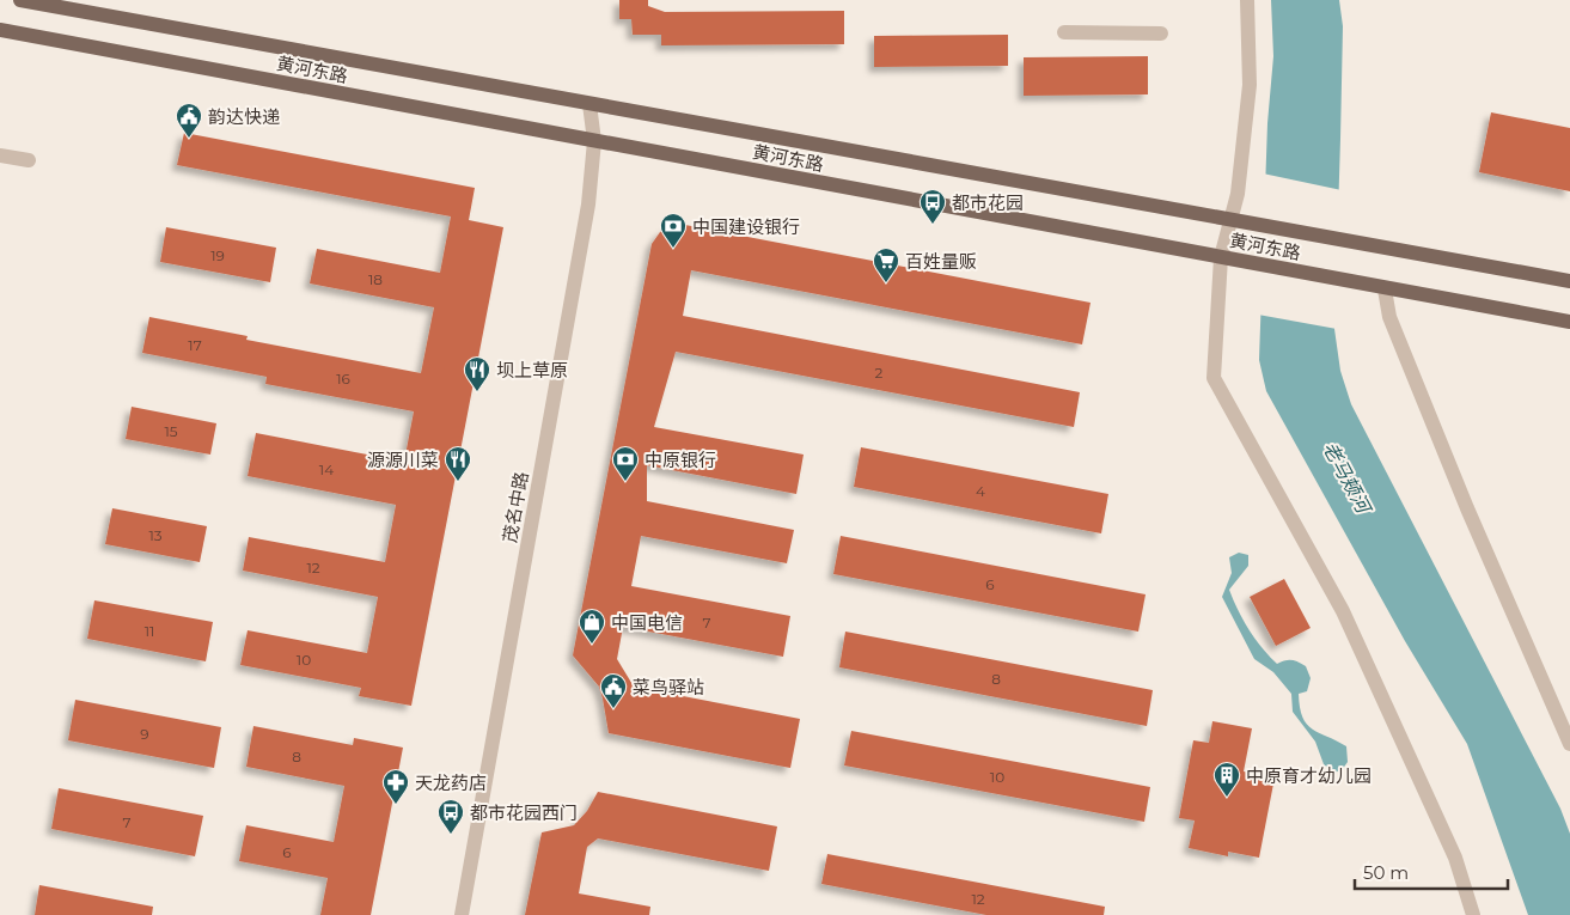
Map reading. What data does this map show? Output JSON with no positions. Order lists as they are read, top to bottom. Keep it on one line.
{"streets":{"main road":["黄河东路"],"street":["茂名中路"]},"crossings":[["黄河东路","茂名中路"]],"water":["老马颊河"],"places":{"public building":["韵达快递","菜鸟驿站"],"bus stop":["都市花园","都市花园西门"],"bank":["中国建设银行","中原银行"],"supermarket":["百姓量贩"],"restaurant":["坝上草原","源源川菜"],"shop":["中国电信"],"building":["中原育才幼儿园"],"pharmacy":["天龙药店"]},"house_numbers":["19","18","17","2","16","15","14","4","13","12","6","7","11","10","8","9","8","10","7","6","12"],"scale_bar":"50 m"}
